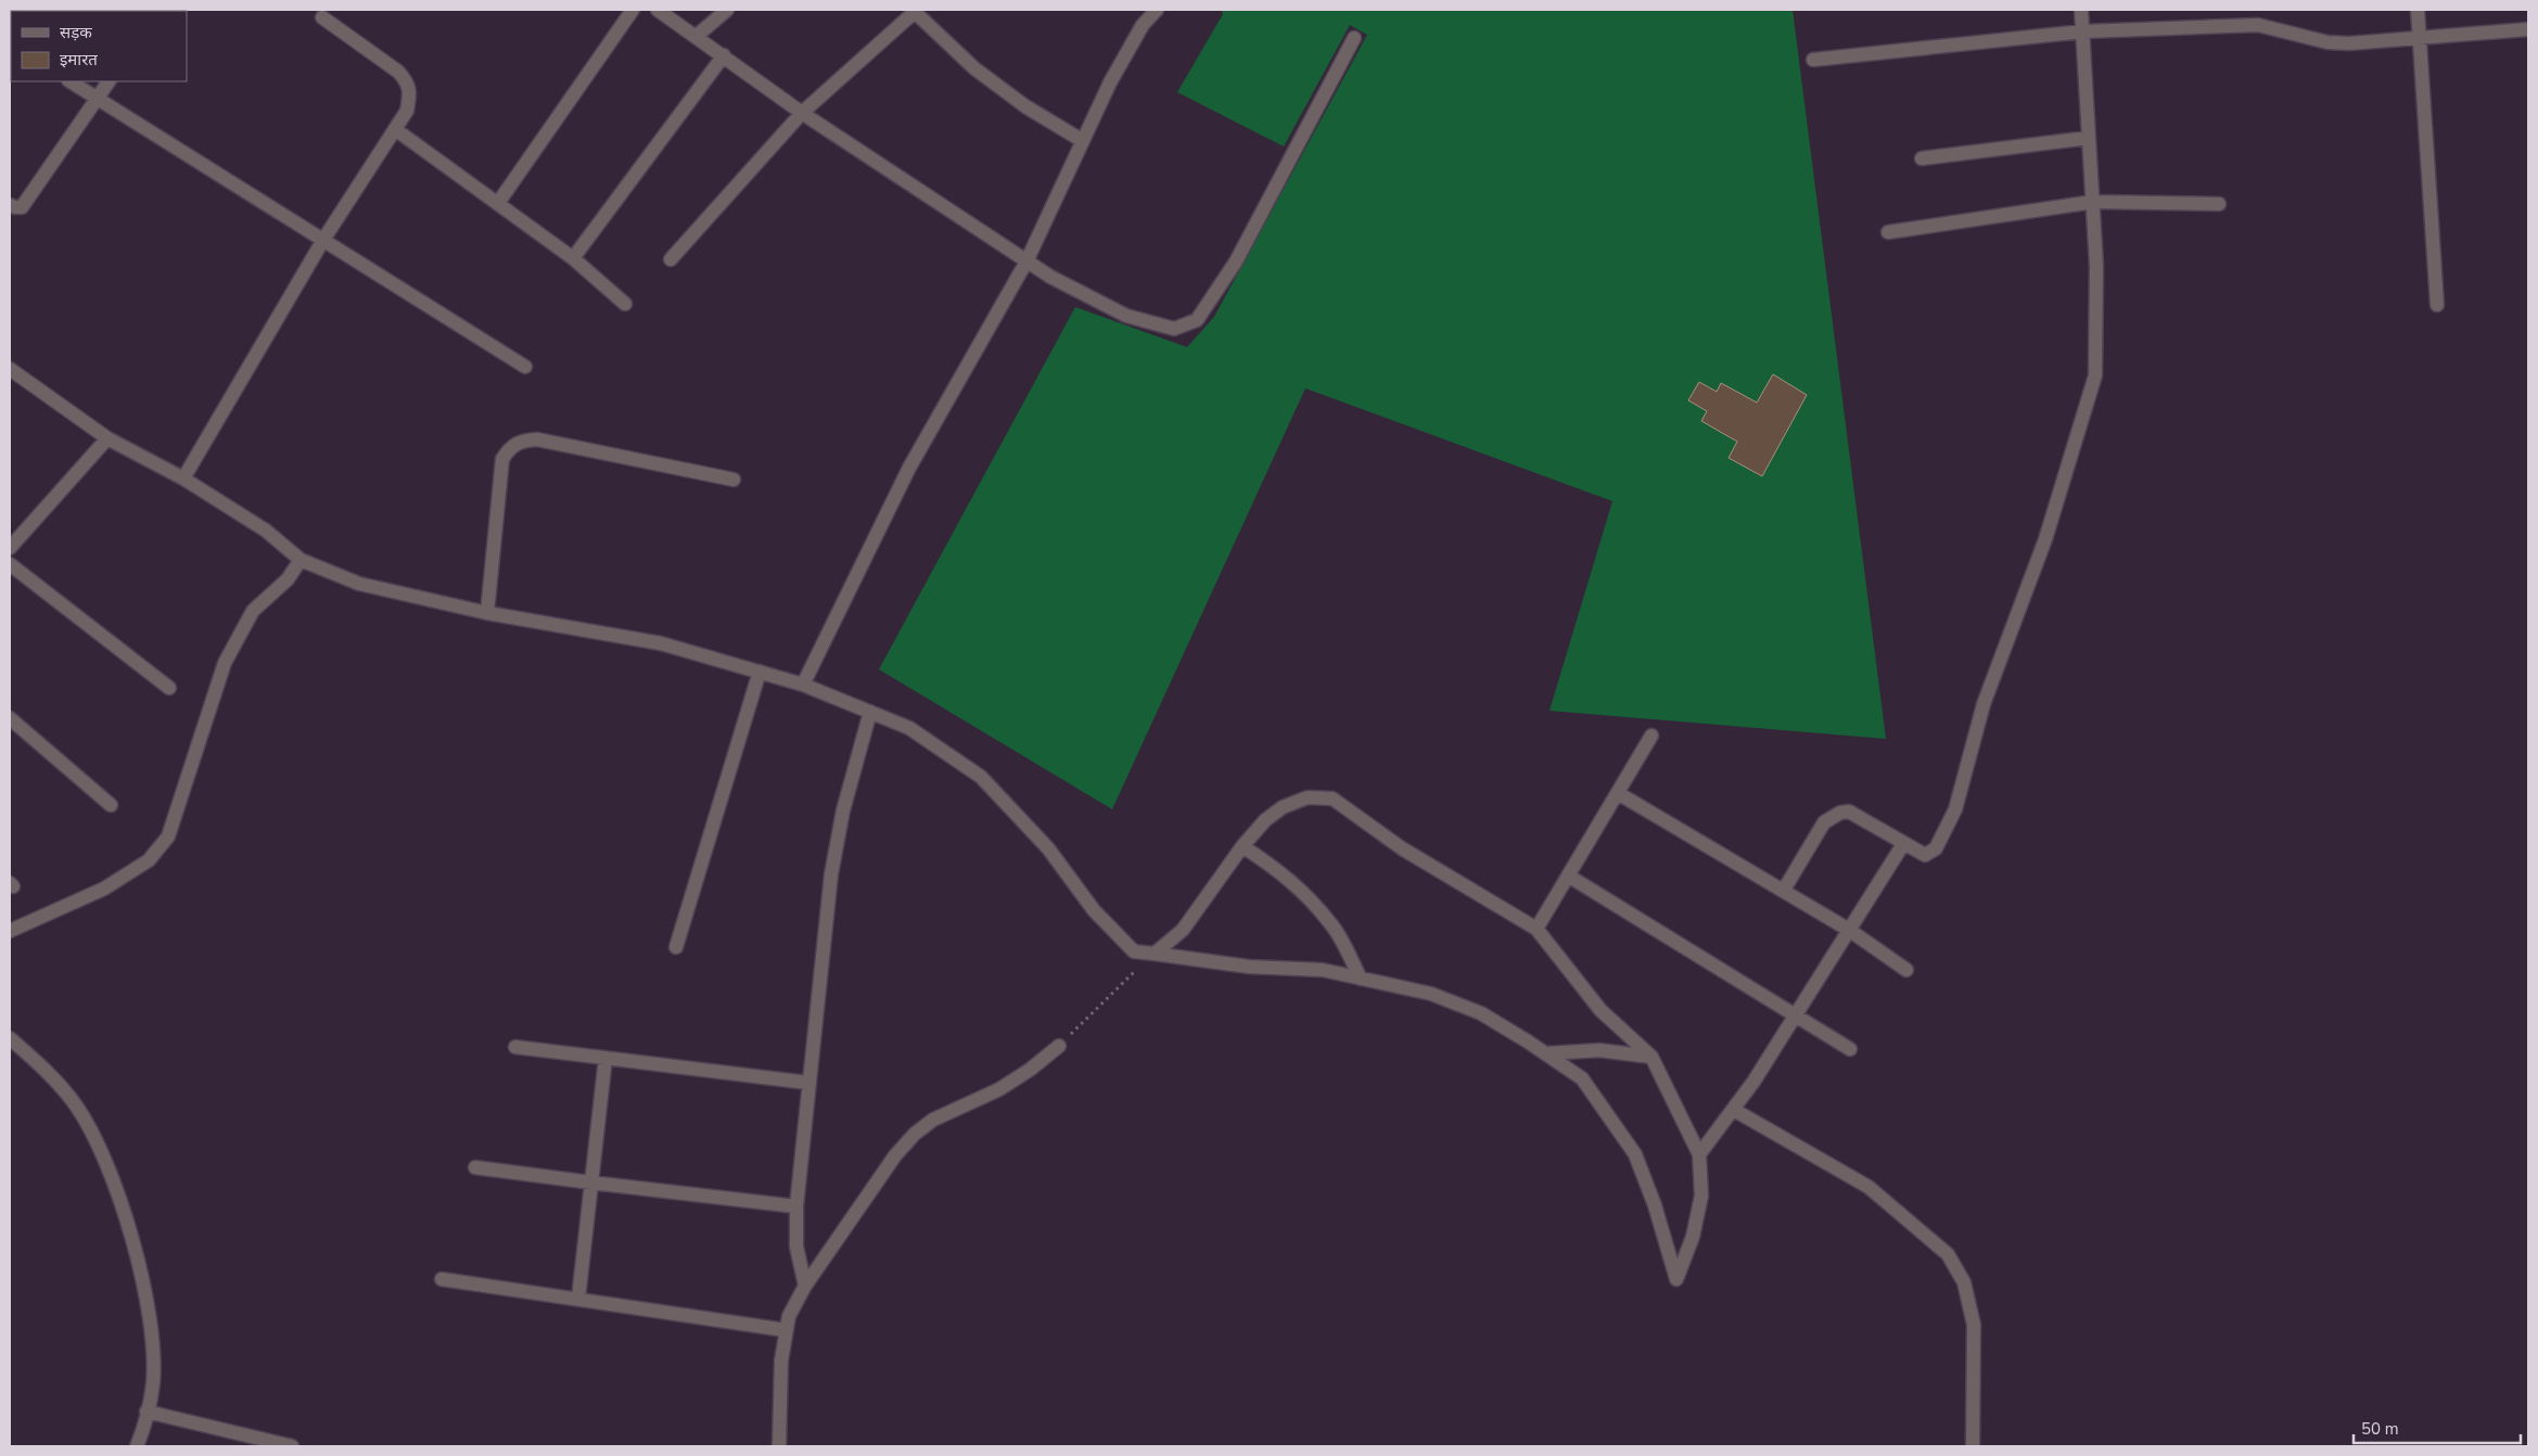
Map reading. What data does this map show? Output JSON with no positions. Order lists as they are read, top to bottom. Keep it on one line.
{"legend":["सड़क","इमारत"],"scale_bar":"50 m"}
